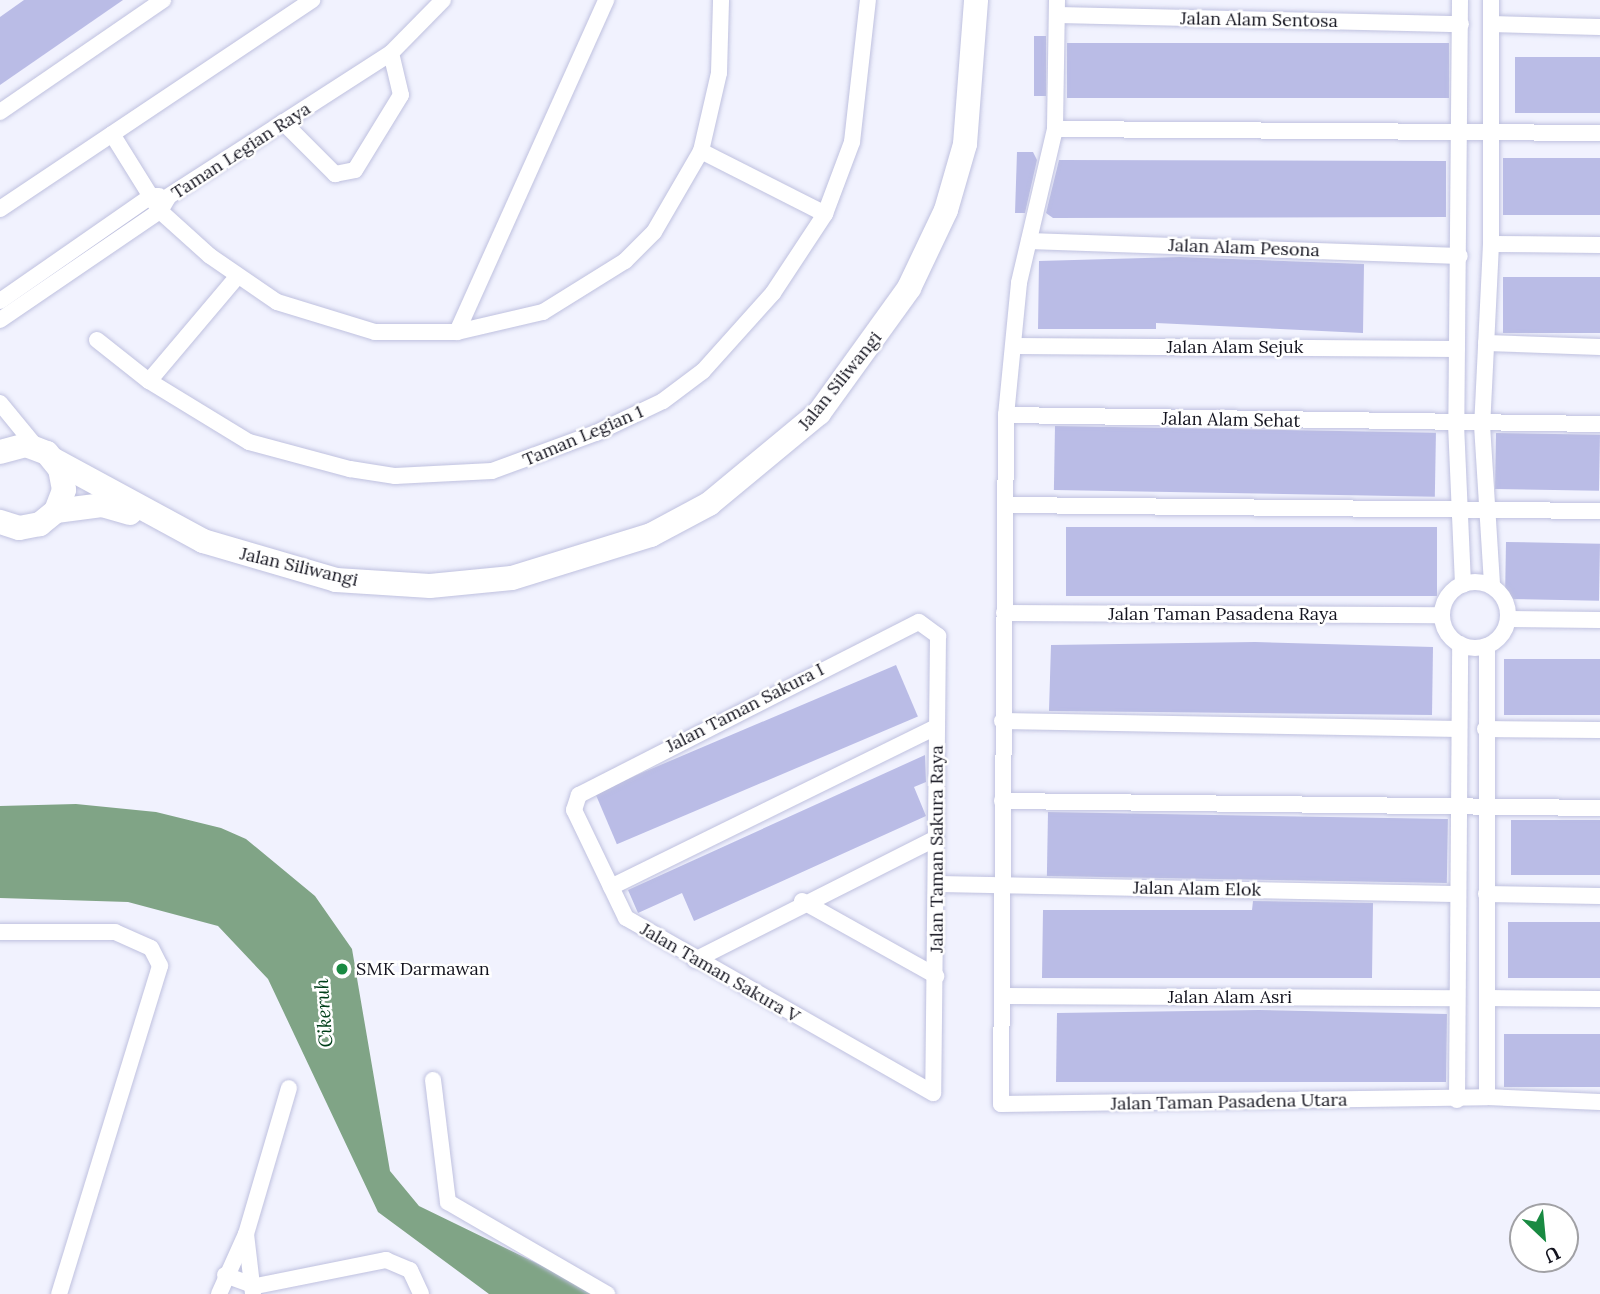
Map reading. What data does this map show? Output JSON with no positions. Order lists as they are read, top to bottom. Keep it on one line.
{"streets":{"main road":["Jalan Siliwangi"],"street":["Jalan Alam Sentosa","Taman Legian Raya","Jalan Alam Pesona","Jalan Alam Sejuk","Jalan Alam Sehat","Taman Legian 1","Jalan Taman Pasadena Raya","Jalan Taman Sakura I","Jalan Taman Sakura Raya","Jalan Alam Elok","Jalan Taman Sakura V","Jalan Alam Asri","Jalan Taman Pasadena Utara"]},"crossings":[["Jalan Taman Sakura I","Jalan Taman Sakura Raya"],["Jalan Taman Sakura I","Jalan Taman Sakura V"],["Jalan Taman Sakura Raya","Jalan Alam Elok"],["Jalan Taman Sakura Raya","Jalan Taman Sakura V"],["Jalan Alam Asri","Jalan Taman Pasadena Utara"]],"water":["Cikeruh"],"places":["SMK Darmawan"],"north":"bottom right"}
